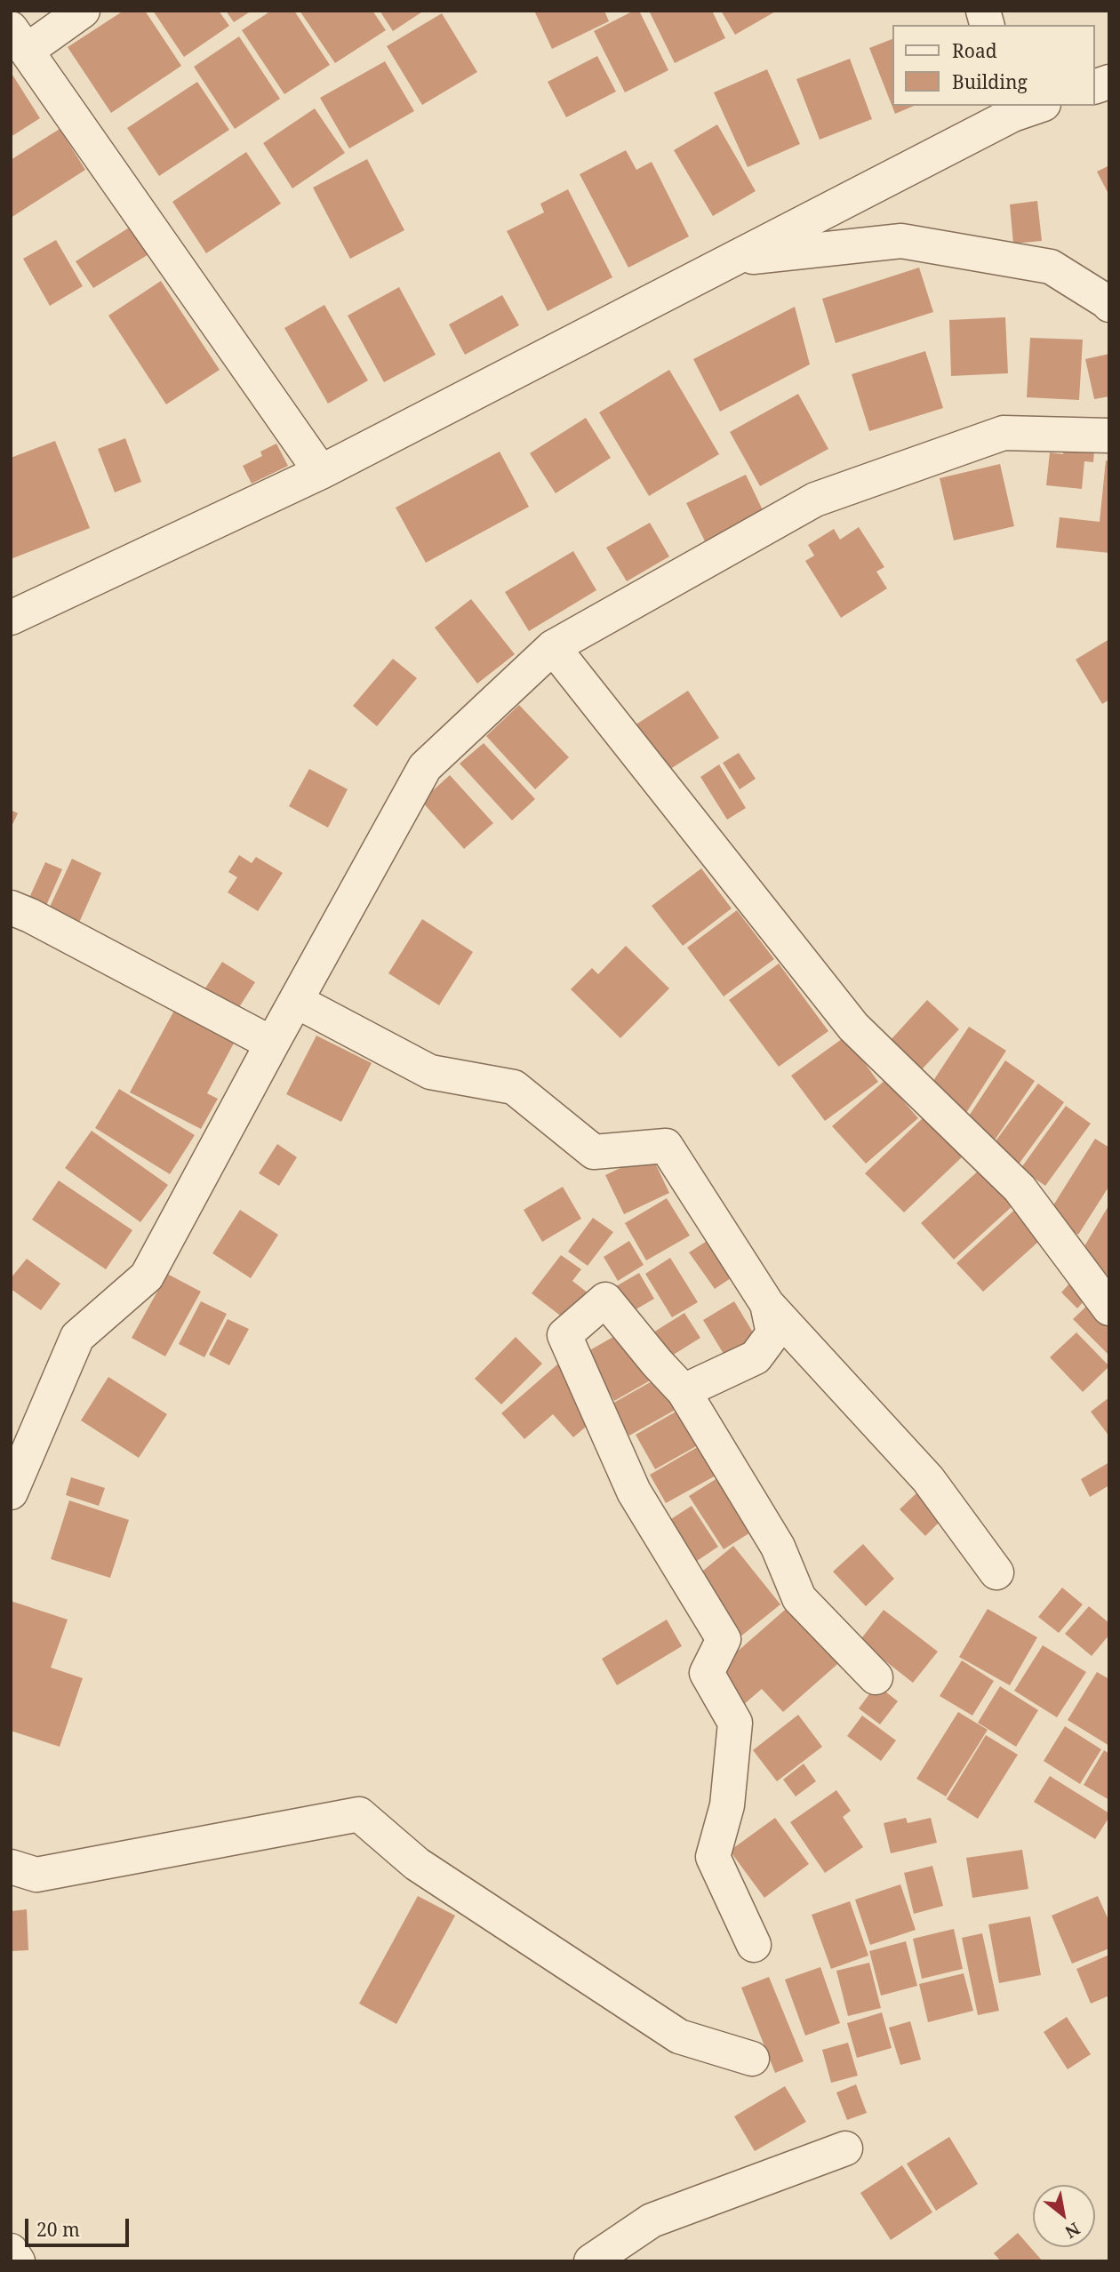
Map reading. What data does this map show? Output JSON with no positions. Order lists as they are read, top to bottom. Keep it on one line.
{"legend":["Road","Building"],"scale_bar":"20 m","north":"bottom right"}
